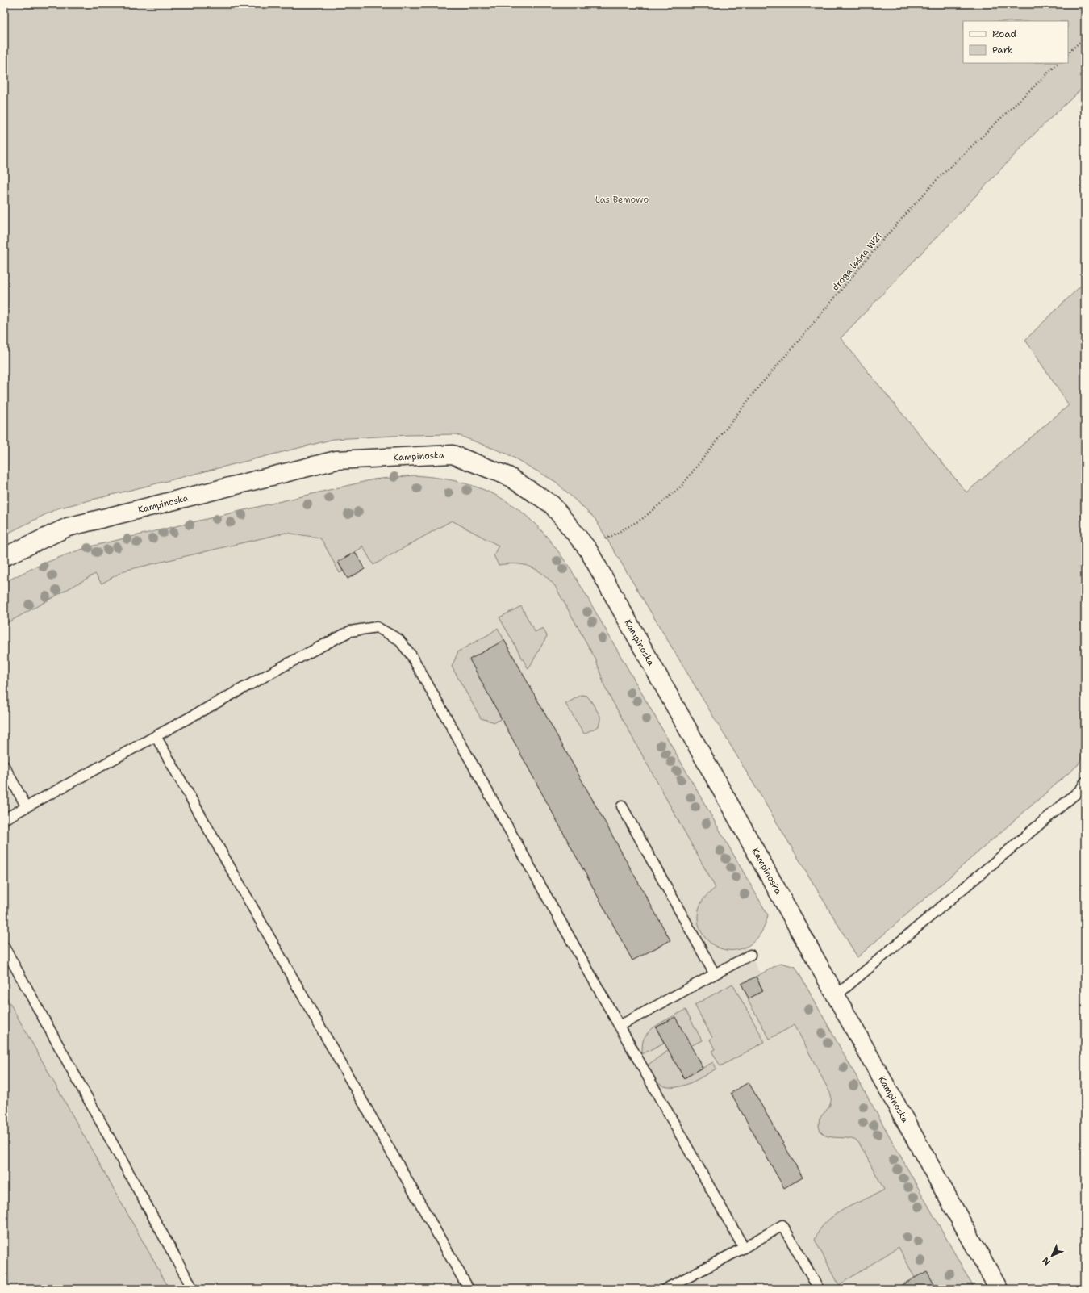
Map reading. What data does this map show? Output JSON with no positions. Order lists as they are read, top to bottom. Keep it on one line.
{"streets":{"street":["Kampinoska"],"path":["droga leśna W21"]},"crossings":[["droga leśna W21","Kampinoska"]],"parks":["Las Bemowo"],"legend":["Road","Park"],"north":"bottom left"}
